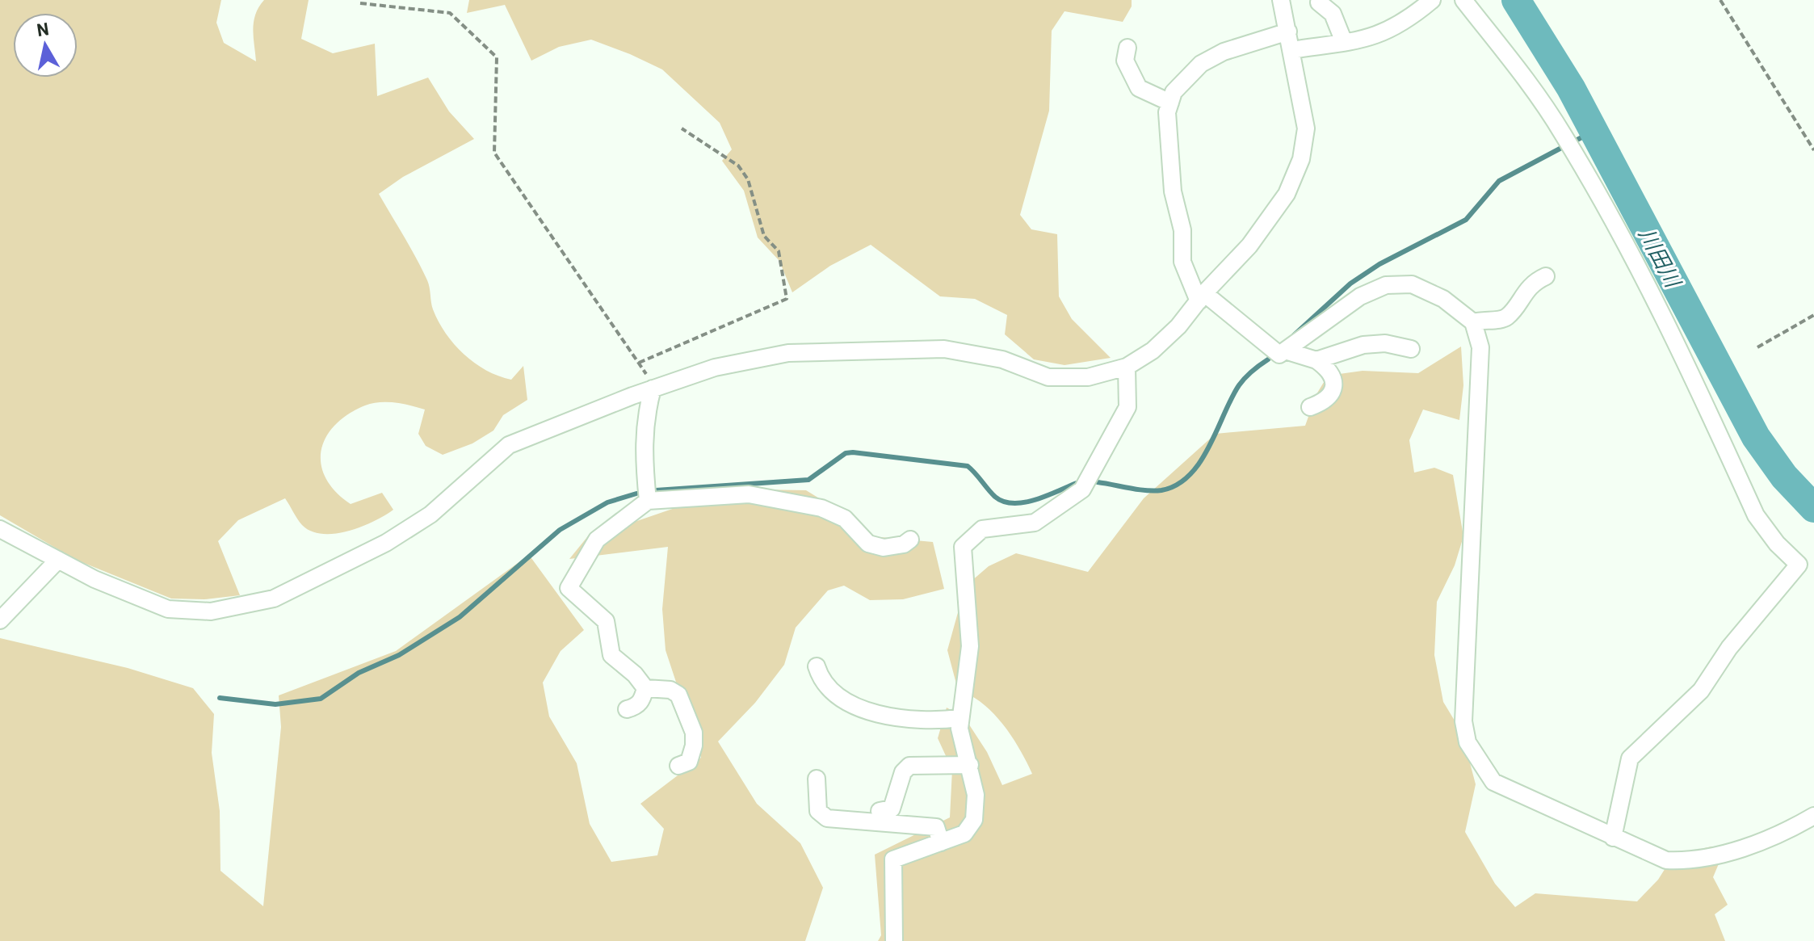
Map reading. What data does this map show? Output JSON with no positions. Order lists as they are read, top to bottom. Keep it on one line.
{"water":["川田川"],"north":"top"}
